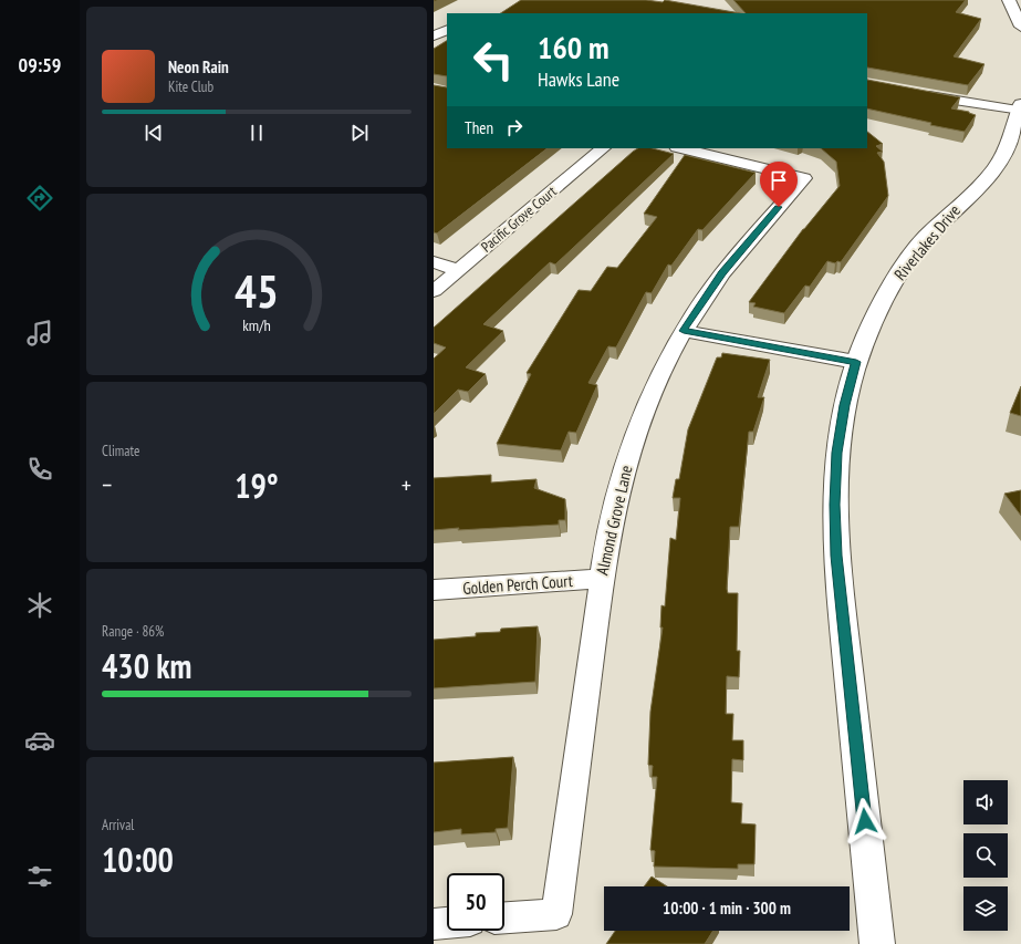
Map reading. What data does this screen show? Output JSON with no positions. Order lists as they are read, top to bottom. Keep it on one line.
{"streets":{"main road":["Riverlakes Drive"],"street":["Pacific Grove Court","Almond Grove Lane","Golden Perch Court"]},"crossings":[["Almond Grove Lane","Golden Perch Court"]],"page":{"tabs":"09:59","turn":["160 m","Hawks Lane"],"song":["Neon Rain","Kite Club"],"then":"Then","tile":["Climate",["Range · 86%","430 km"],["Arrival","10:00"]],"heat":["−","19°","+"],"limit":"50","trip":"10:00 · 1 min · 300 m","gauge":["45","km/h"]}}
